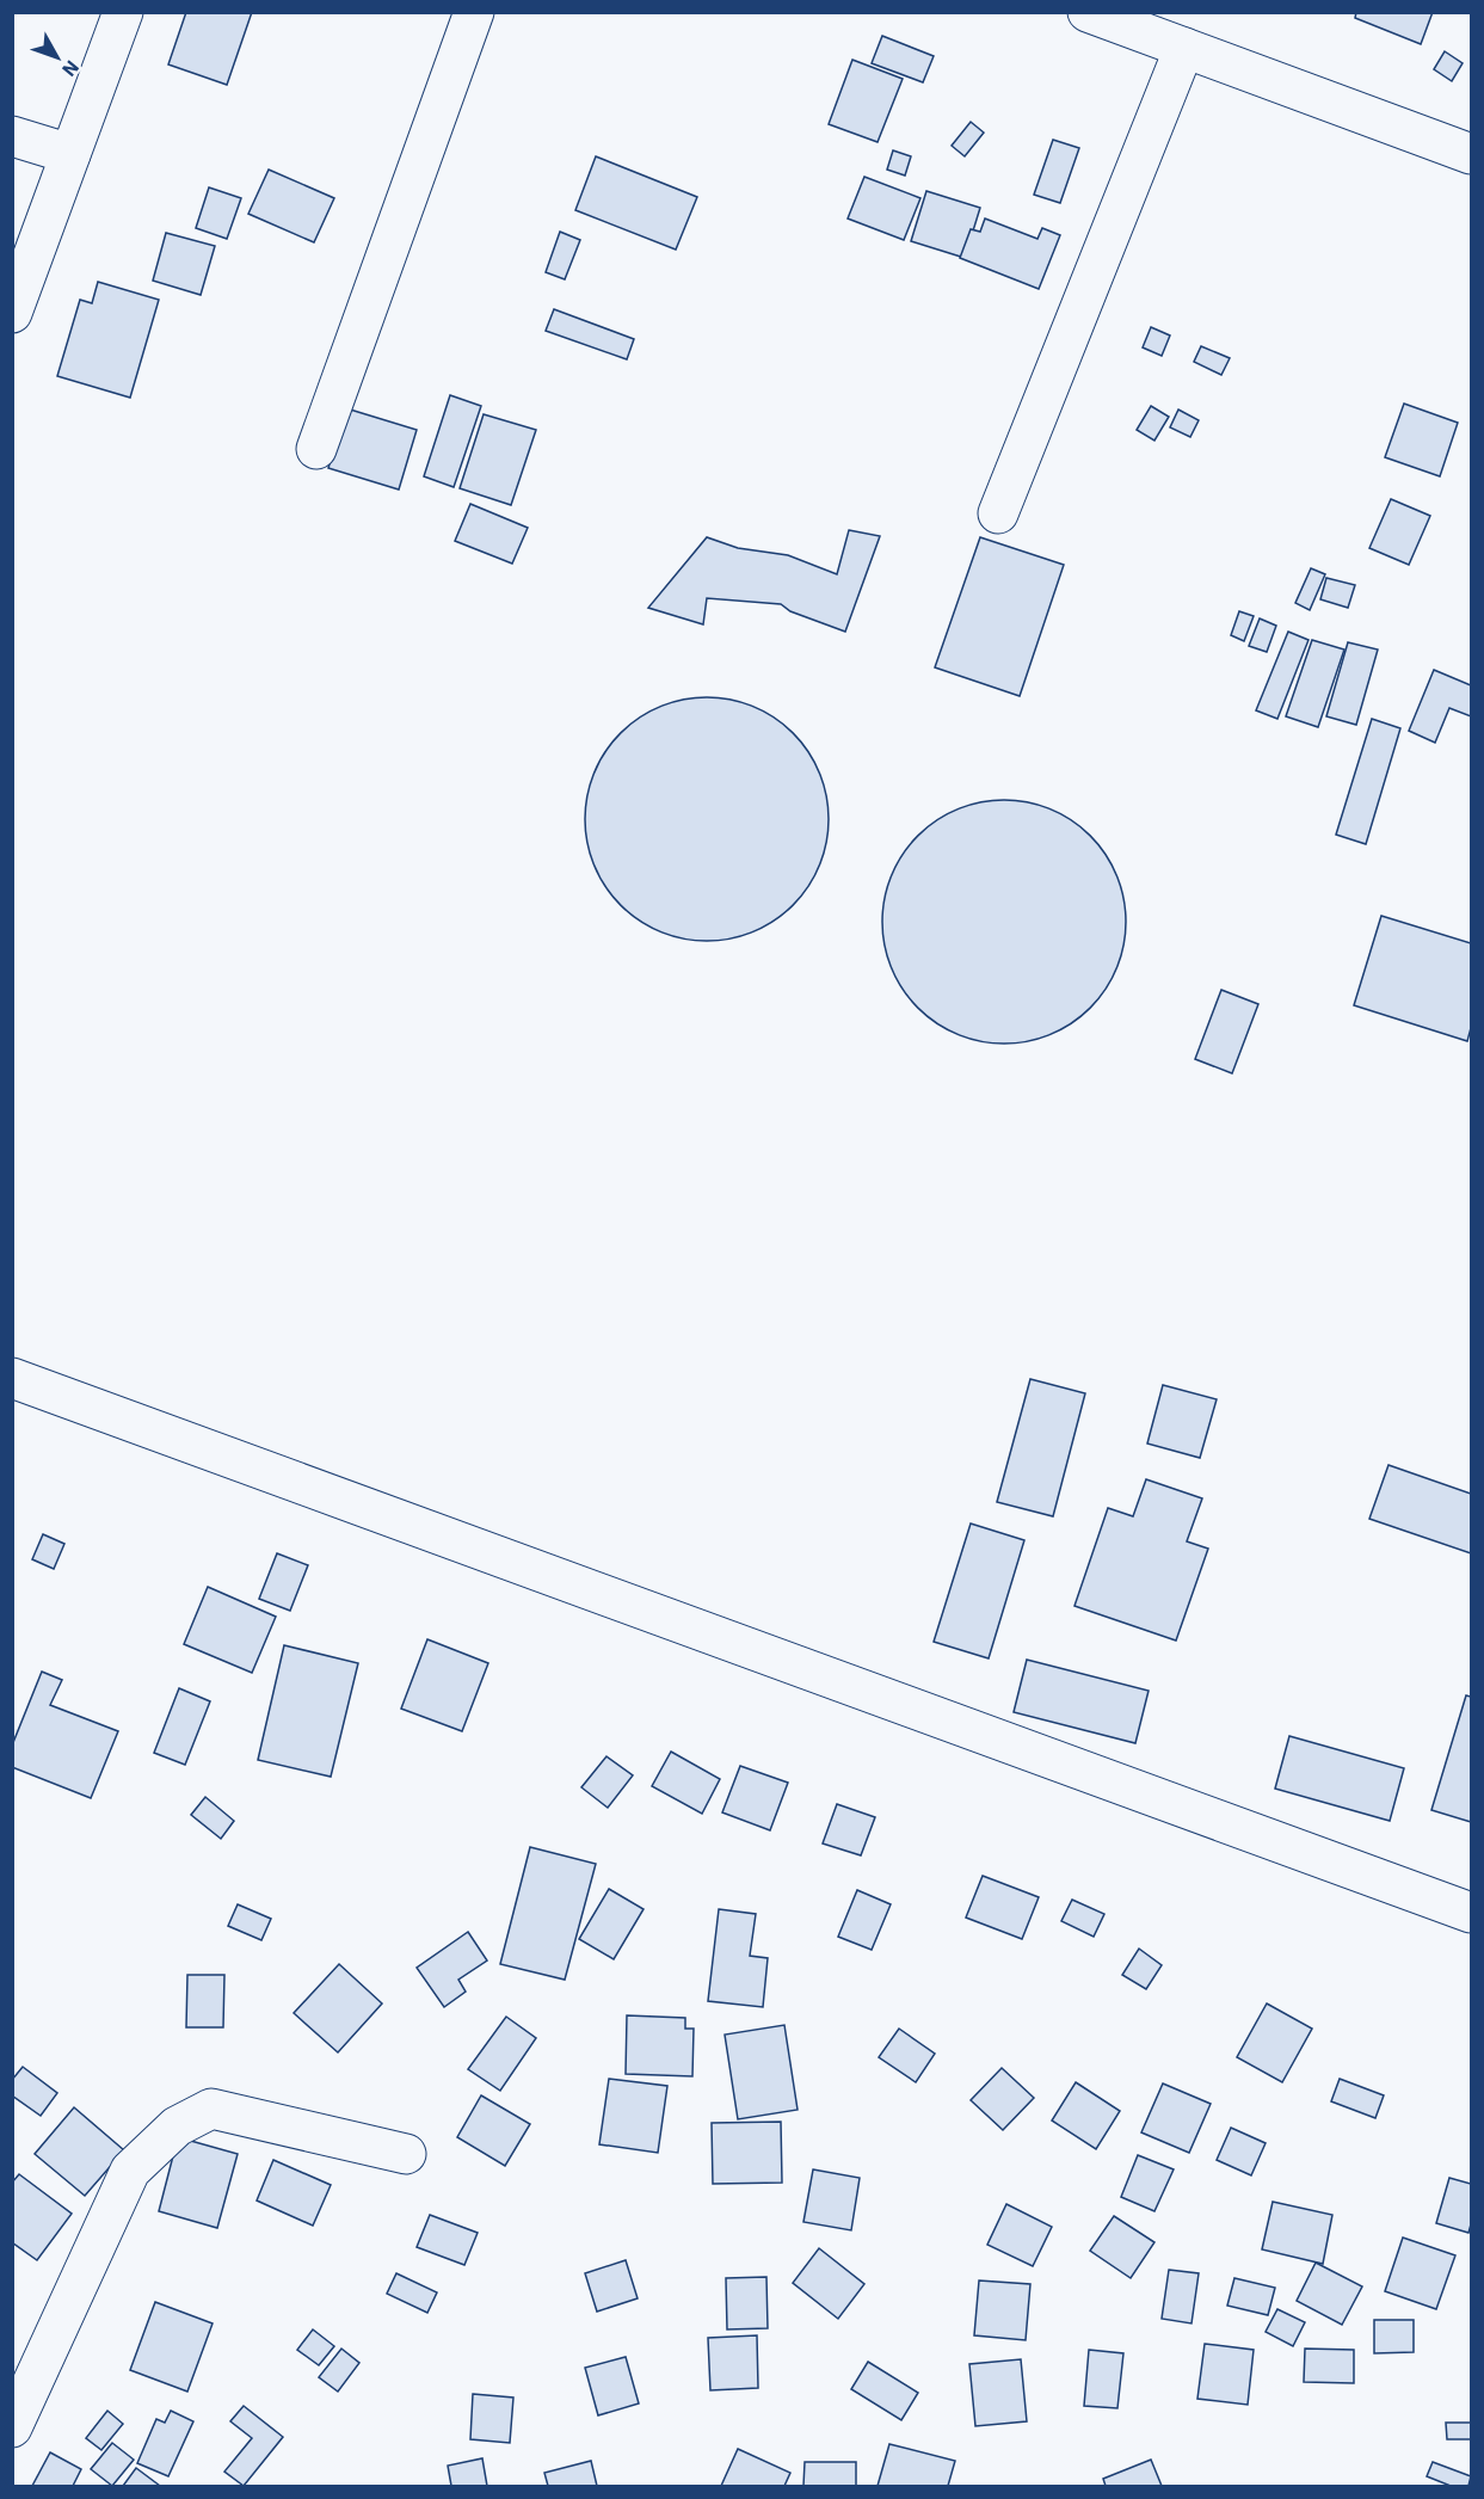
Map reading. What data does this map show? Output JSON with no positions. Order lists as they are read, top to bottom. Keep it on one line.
{"north":"bottom right"}
